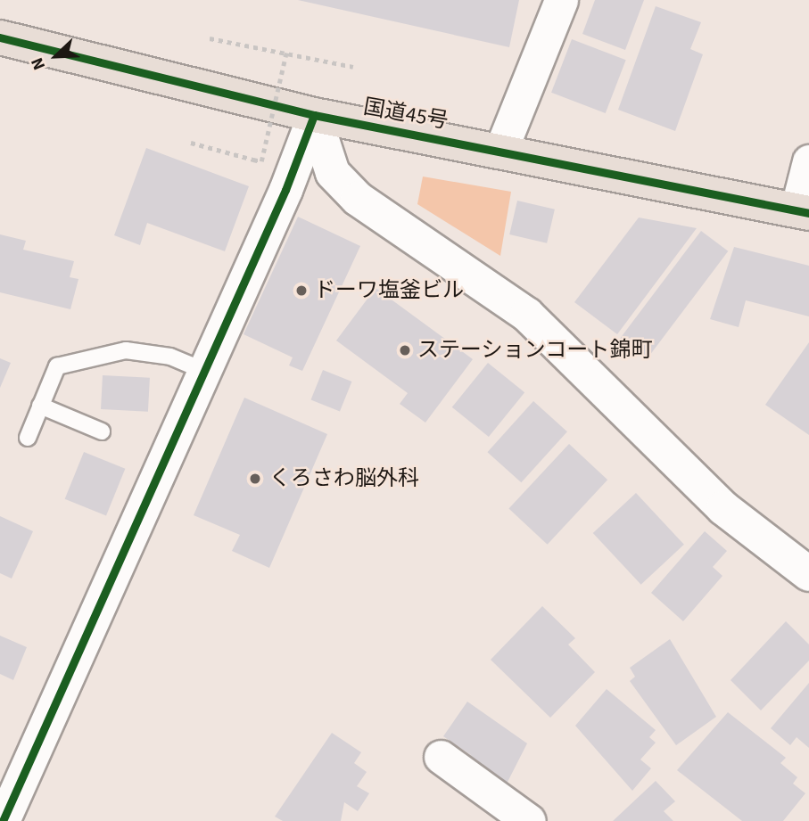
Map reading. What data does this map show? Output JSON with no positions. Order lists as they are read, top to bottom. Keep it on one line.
{"streets":{"highway":["国道45号"]},"places":["ドーワ塩釜ビル","ステーションコート錦町","くろさわ脳外科"],"north":"bottom left"}
